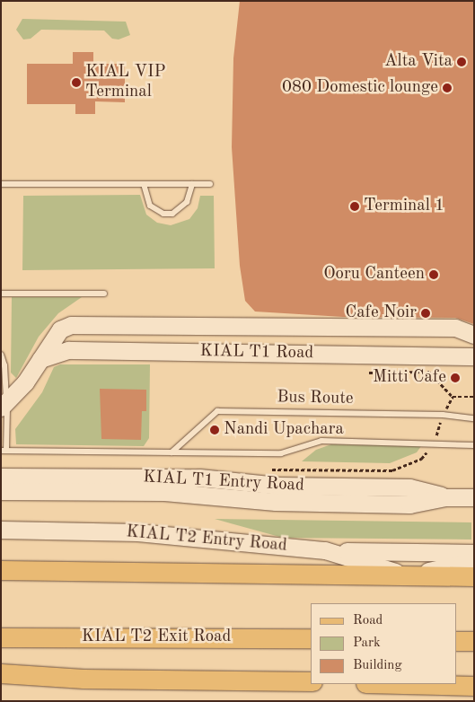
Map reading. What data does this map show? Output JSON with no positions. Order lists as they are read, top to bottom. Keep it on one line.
{"streets":{"main road":["KIAL T1 Road","KIAL T1 Entry Road","KIAL T2 Entry Road","KIAL T2 Exit Road"],"lane":["Bus Route"]},"places":["Alta Vita","KIAL VIP Terminal","080 Domestic lounge","Terminal 1","Ooru Canteen","Cafe Noir","Mitti Cafe","Nandi Upachara"],"legend":["Road","Park","Building"]}
